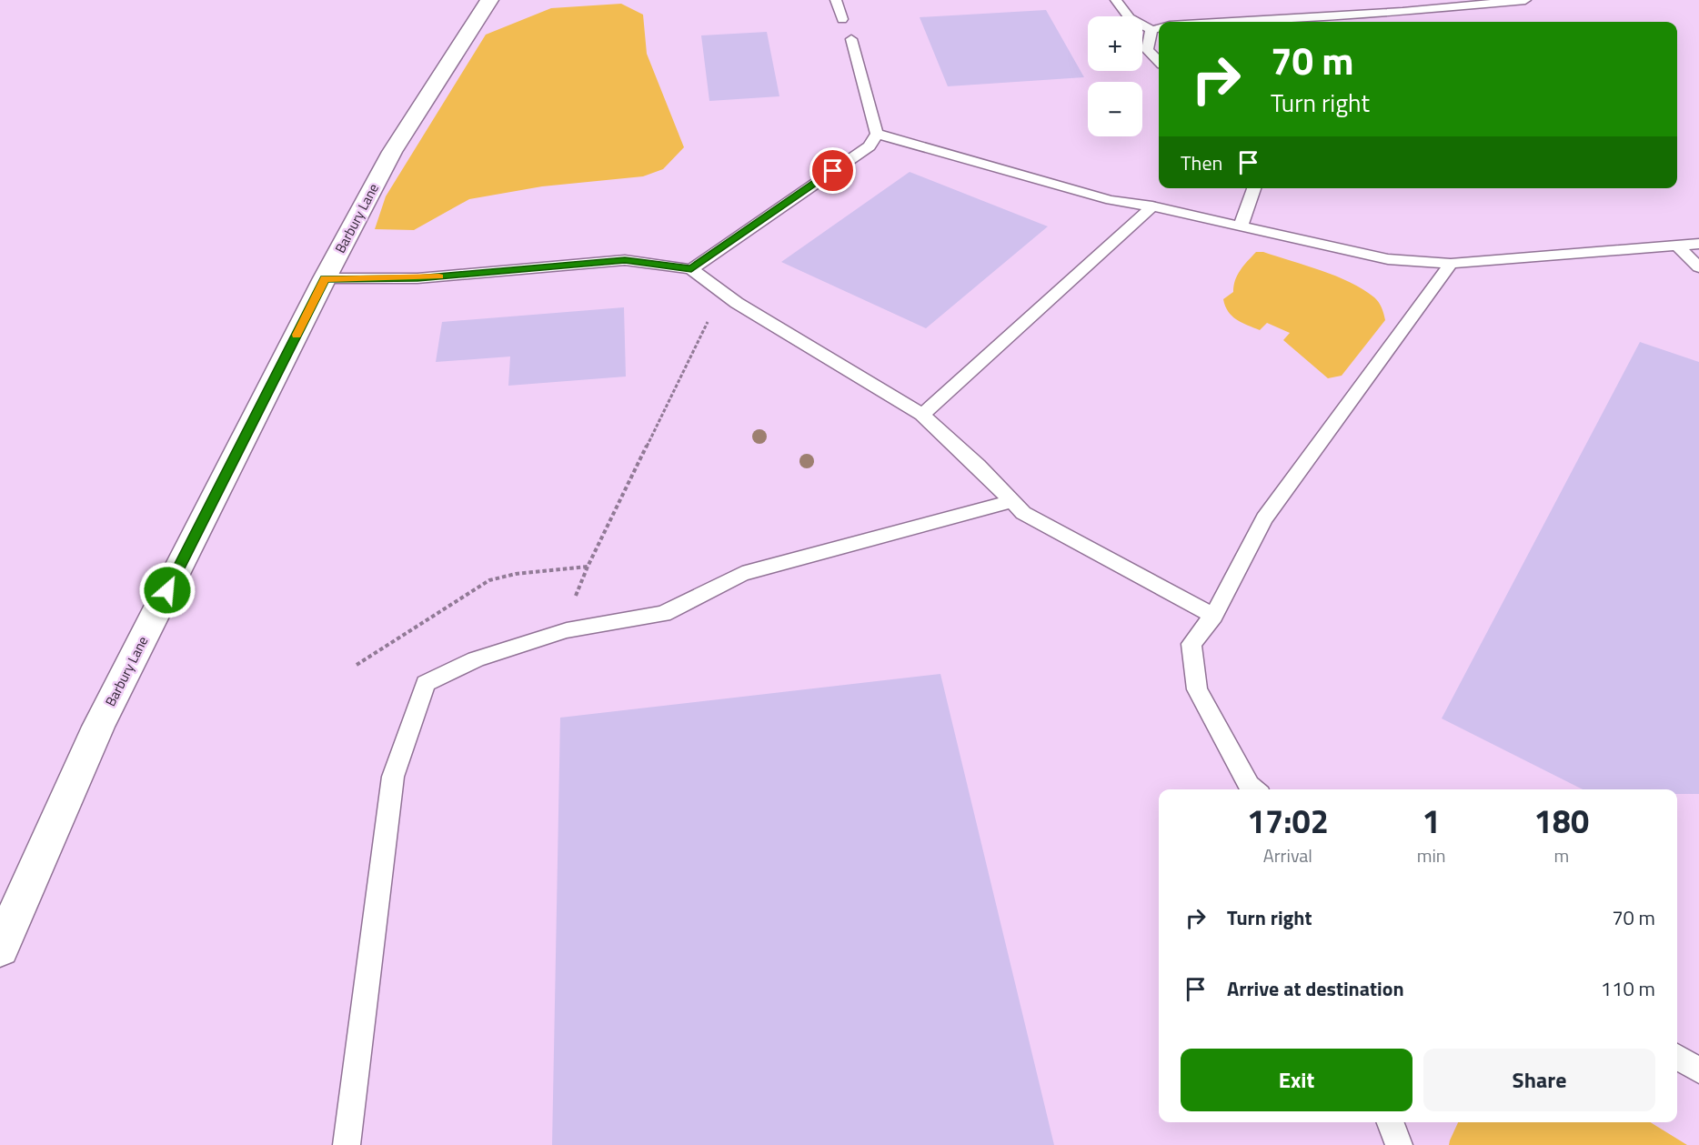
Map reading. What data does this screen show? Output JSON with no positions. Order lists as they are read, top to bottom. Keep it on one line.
{"streets":{"street":["Barbury Lane"]},"page":{"map_buttons":["+","−"],"turn":["70 m","Turn right"],"then":"Then","eta":["17:02","Arrival","1","min","180","m"],"list":[{"name":"Turn right","value":"70 m"},{"name":"Arrive at destination","value":"110 m"}],"buttons":["Exit","Share"]}}
